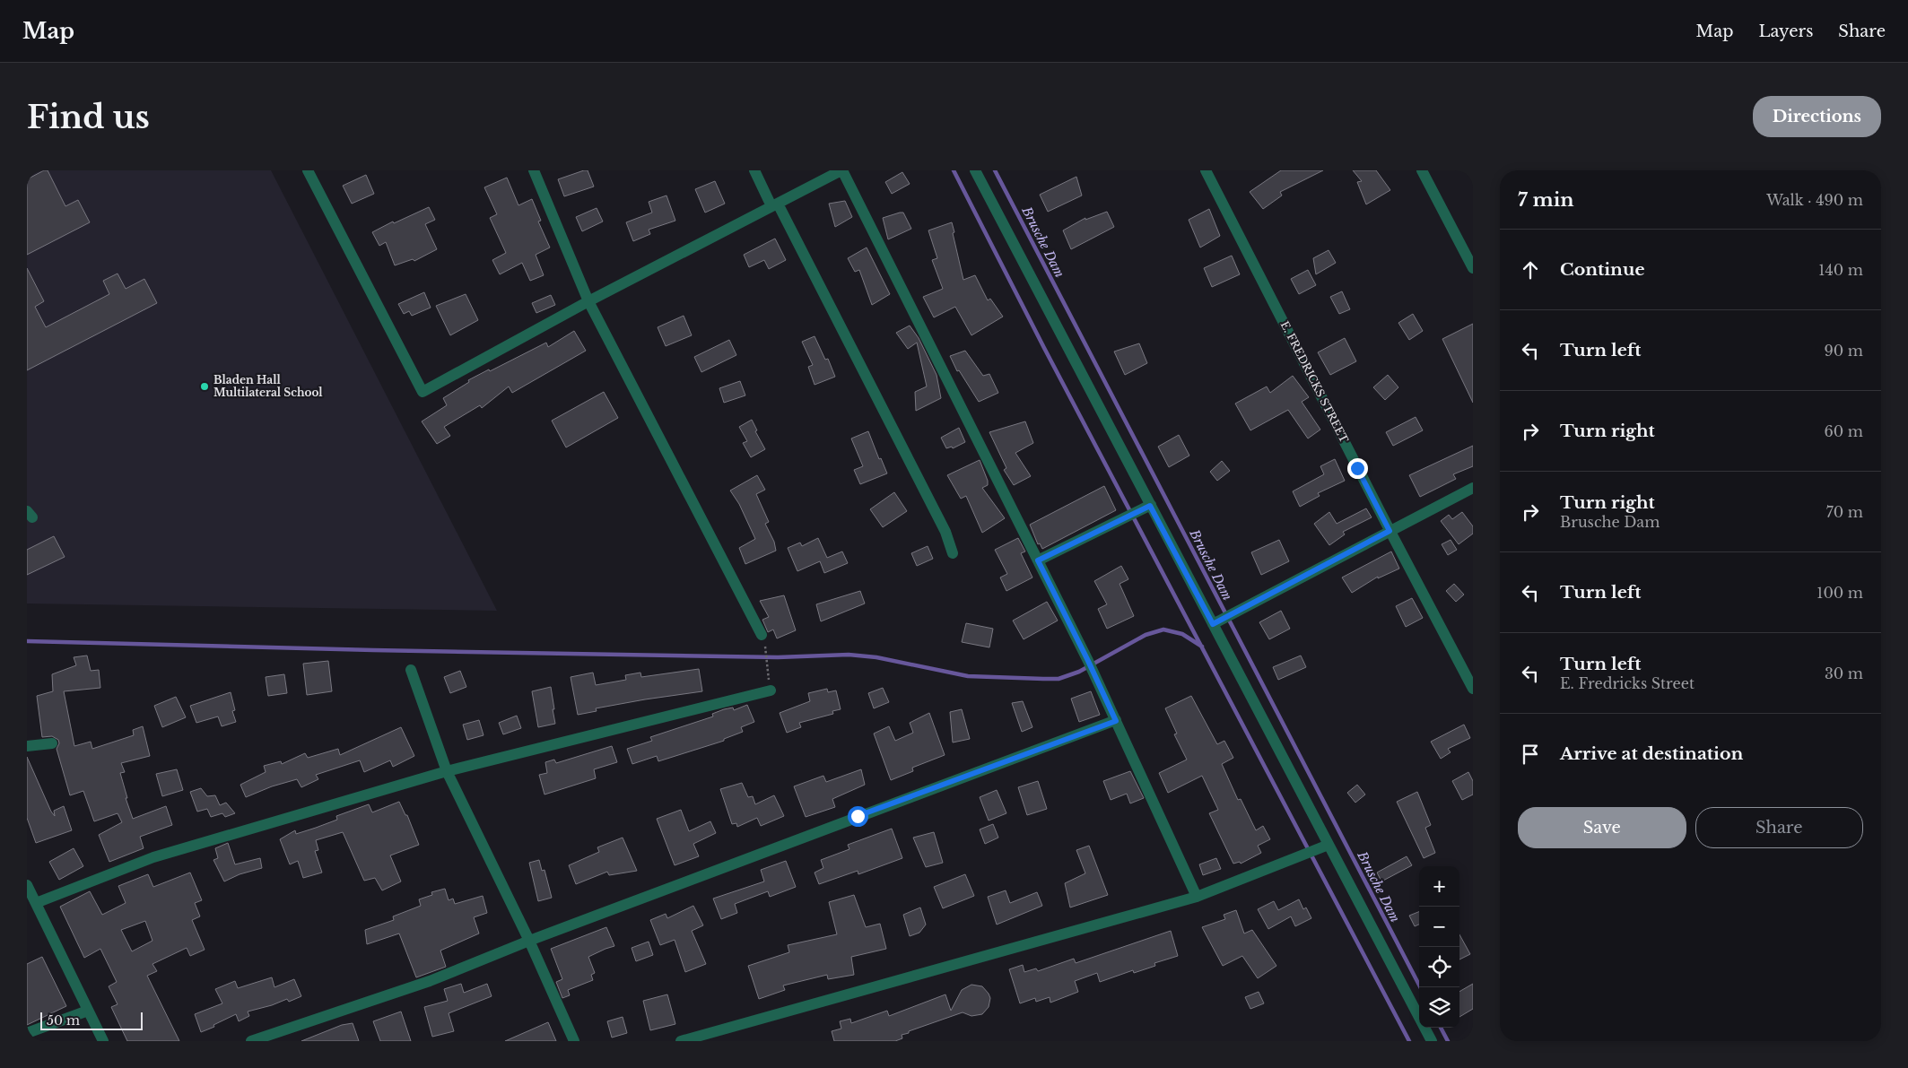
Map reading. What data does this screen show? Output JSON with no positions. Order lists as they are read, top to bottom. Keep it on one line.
{"streets":{"street":["E. FREDRICKS STREET"]},"water":["Brusche Dam"],"places":["Bladen Hall Multilateral School"],"scale_bar":"50 m","page":{"header":"Map","nav":["Map","Layers","Share"],"buttons":["Directions",["Save","Share"]],"title":"Find us","heading":["7 min","Walk · 490 m"],"list":[["Continue","140 m"],["Turn left","90 m"],["Turn right","60 m"],["Turn right","Brusche Dam","70 m"],["Turn left","100 m"],["Turn left","E. Fredricks Street","30 m"],"Arrive at destination"],"map_buttons":["+","−"],"scale":"50 m"}}
